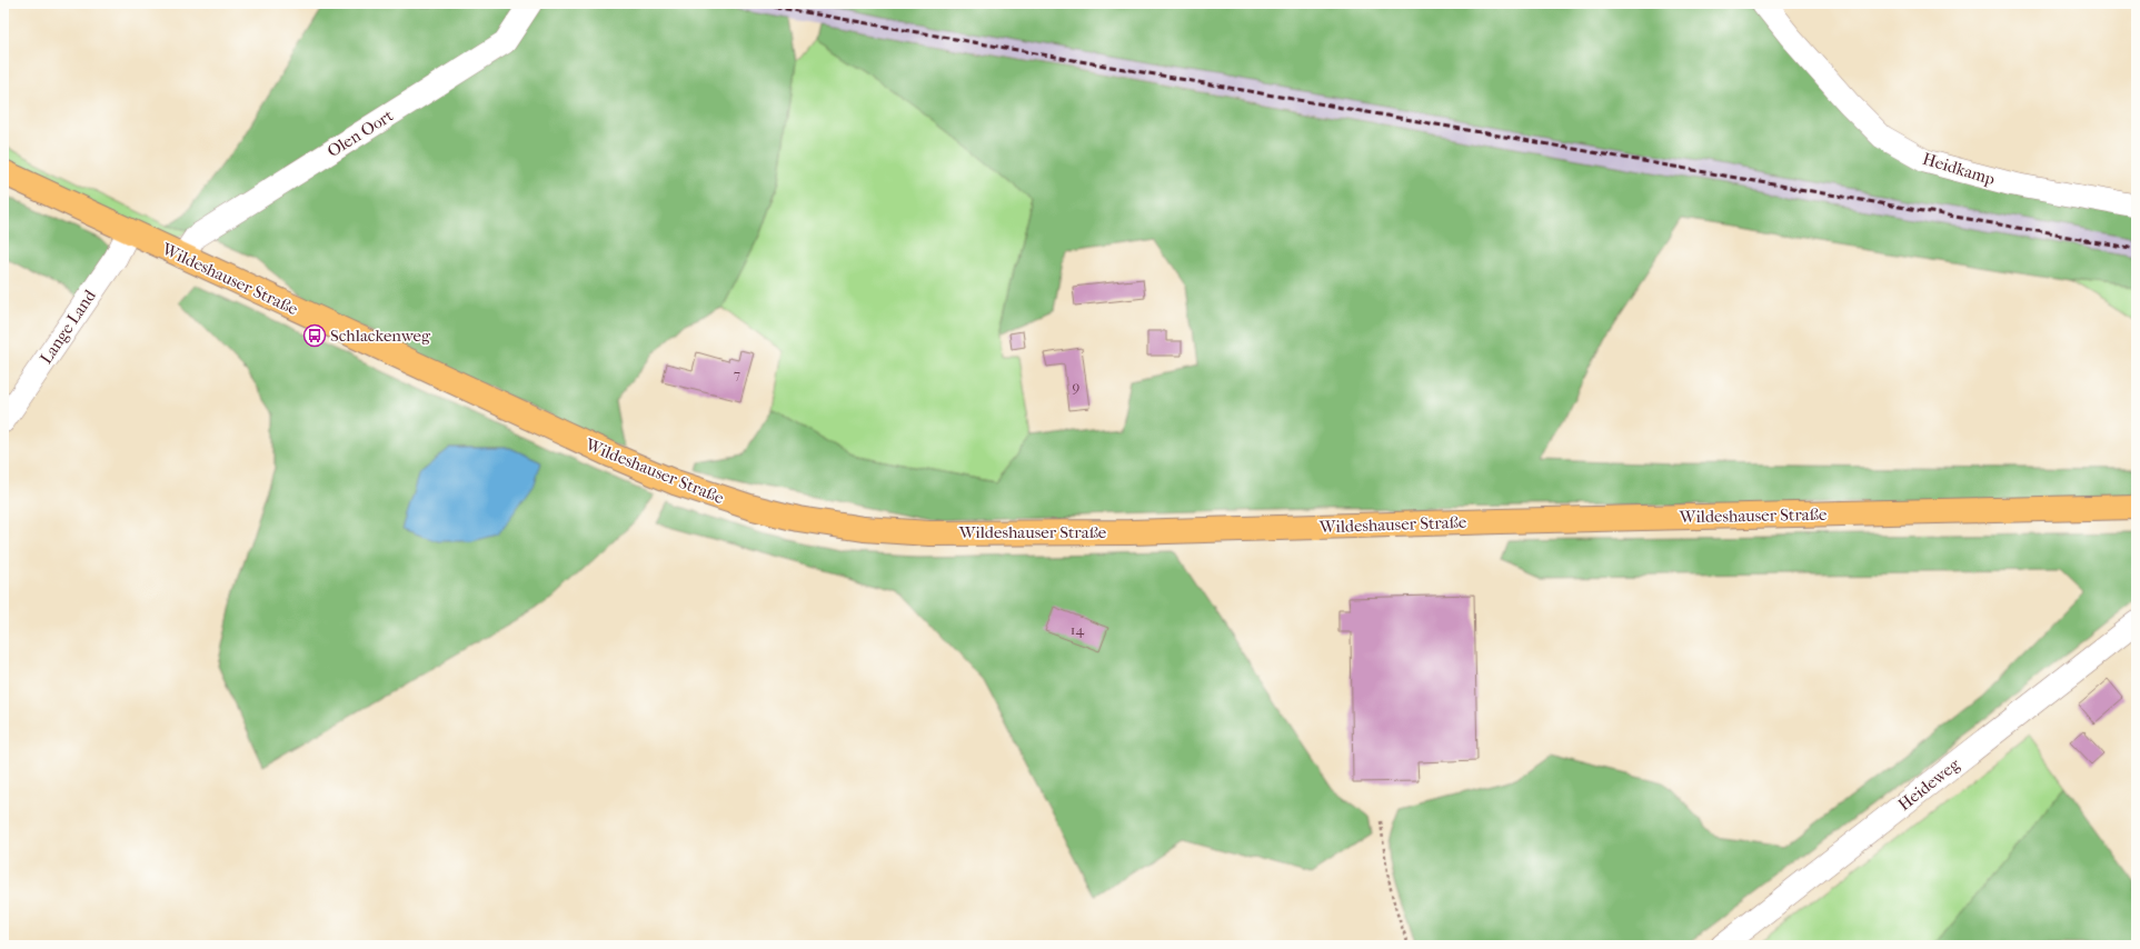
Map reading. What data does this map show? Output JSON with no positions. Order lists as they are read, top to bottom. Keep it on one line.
{"streets":{"main road":["Wildeshauser Straße"],"street":["Olen Oort","Heidkamp","Lange Land","Heideweg"]},"crossings":[["Olen Oort","Wildeshauser Straße"],["Wildeshauser Straße","Lange Land"]],"places":{"bus stop":["Schlackenweg"]},"house_numbers":["7","9","14"]}
